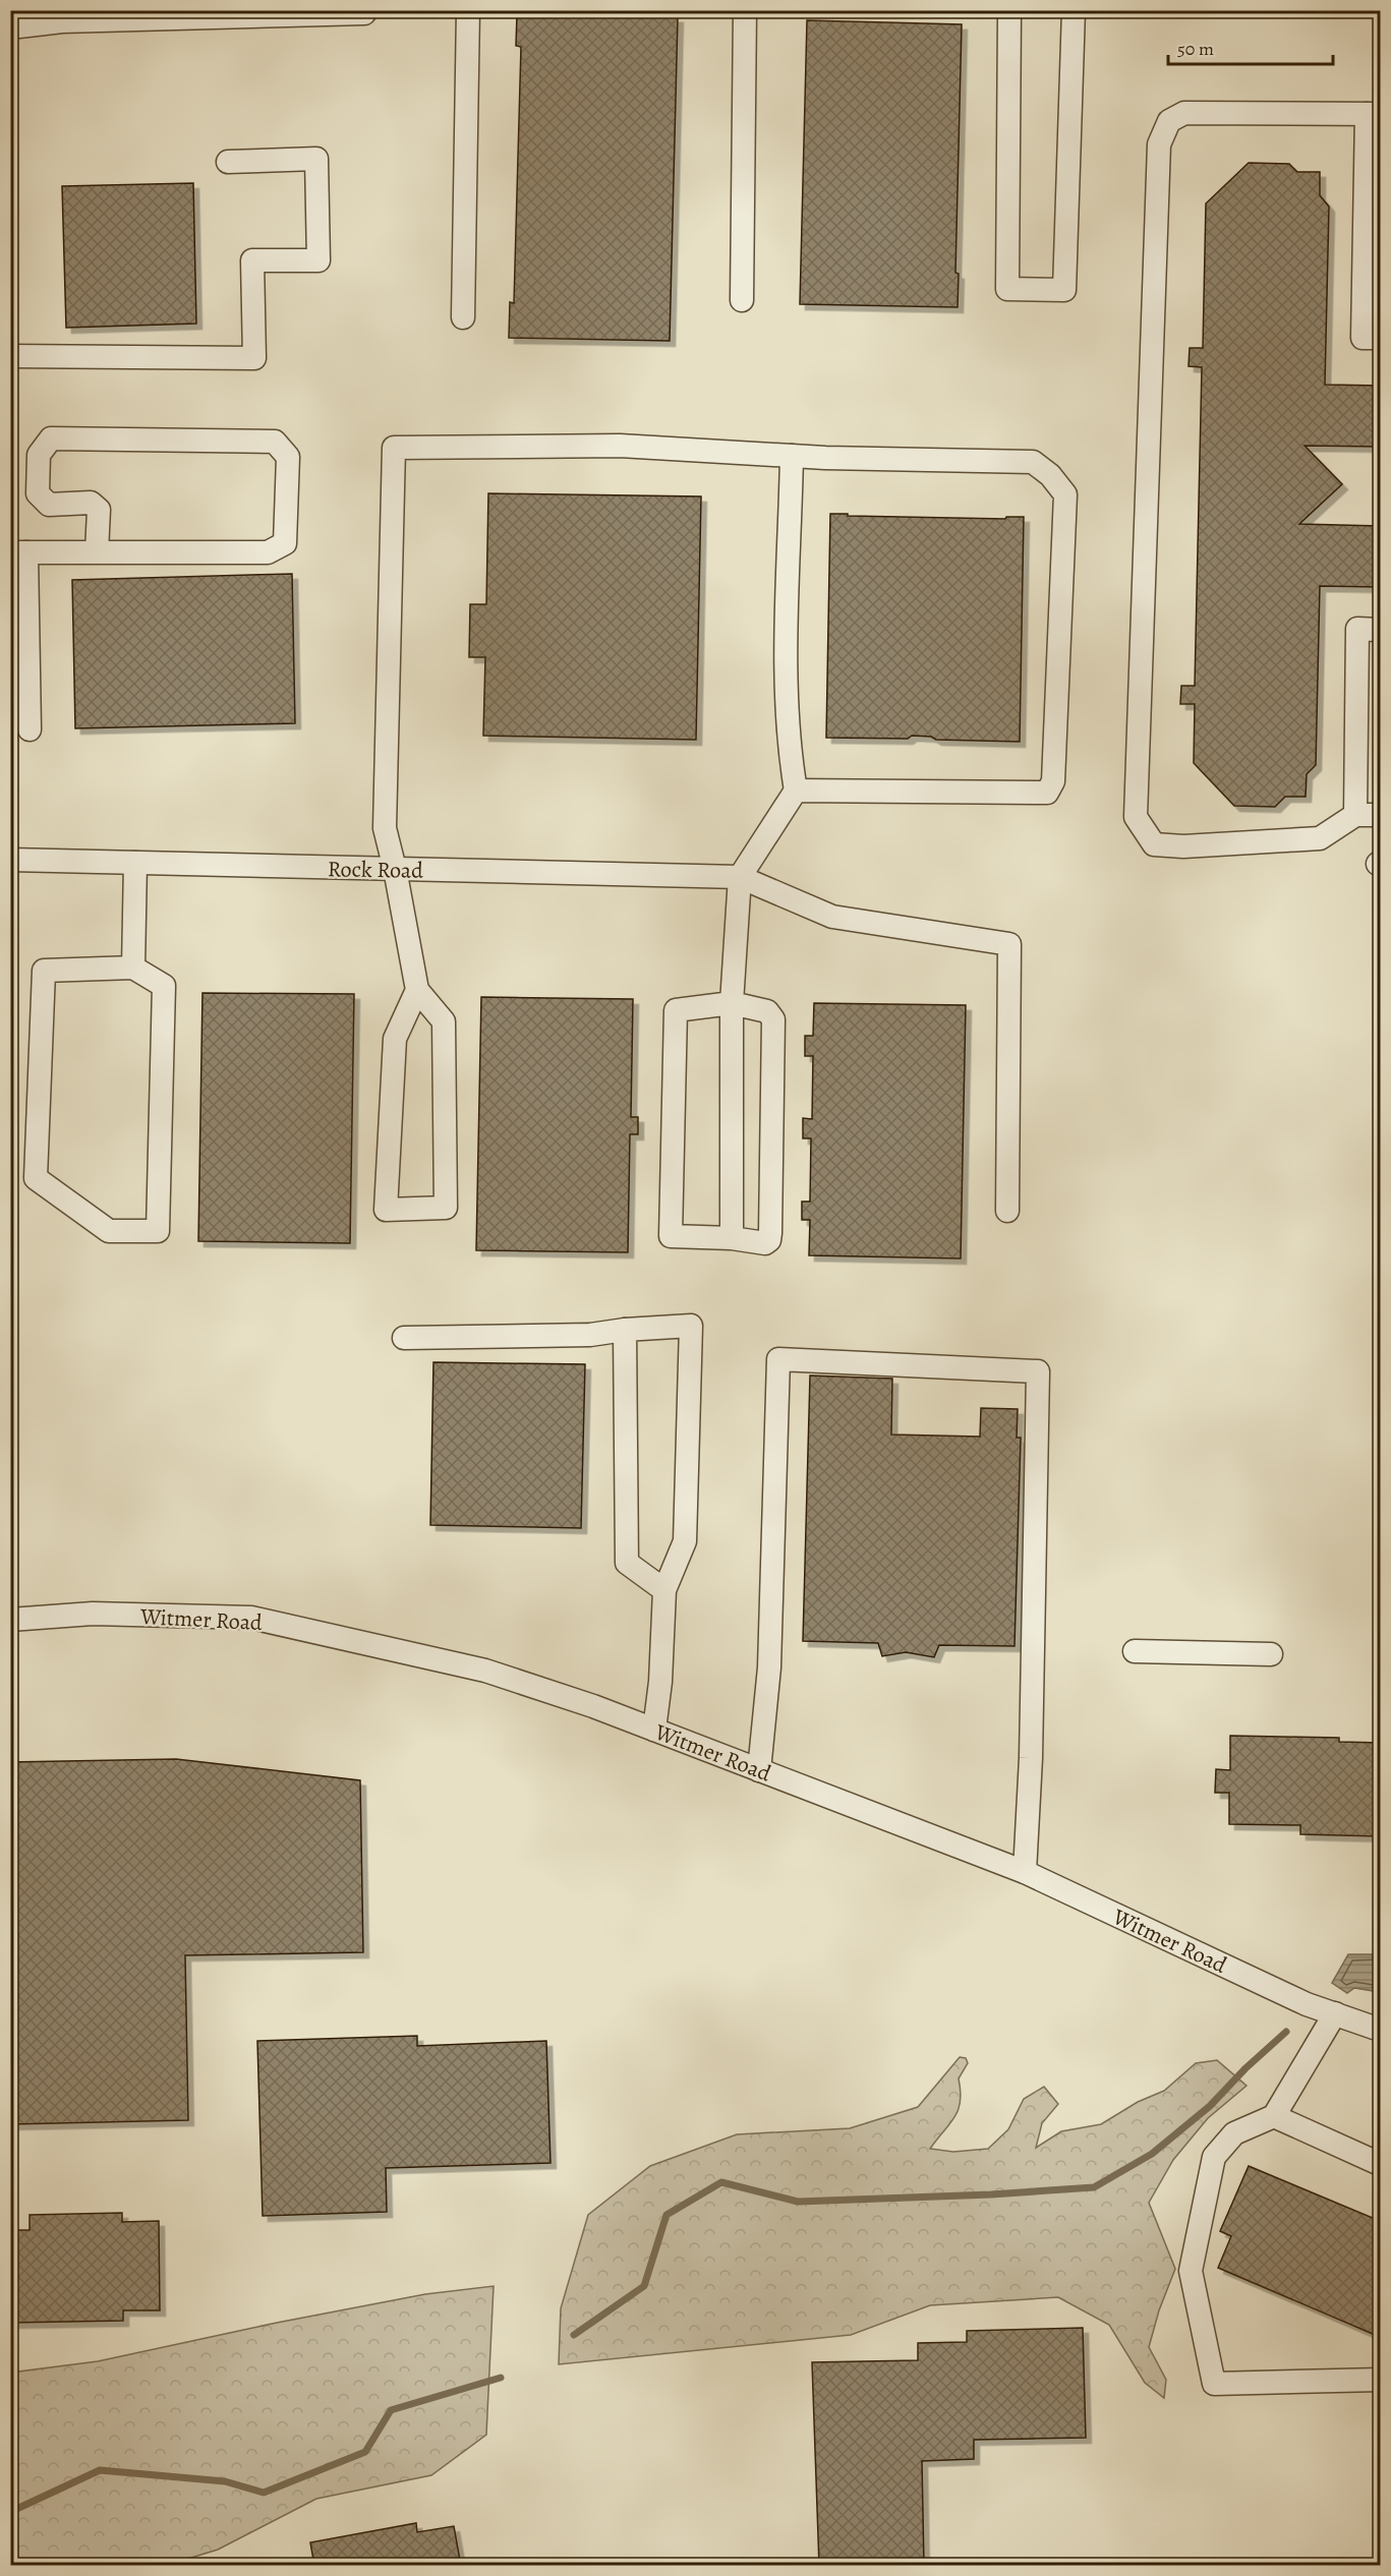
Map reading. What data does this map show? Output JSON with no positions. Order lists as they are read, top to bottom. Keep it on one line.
{"streets":{"street":["Rock Road","Witmer Road"]},"scale_bar":"50 m"}
